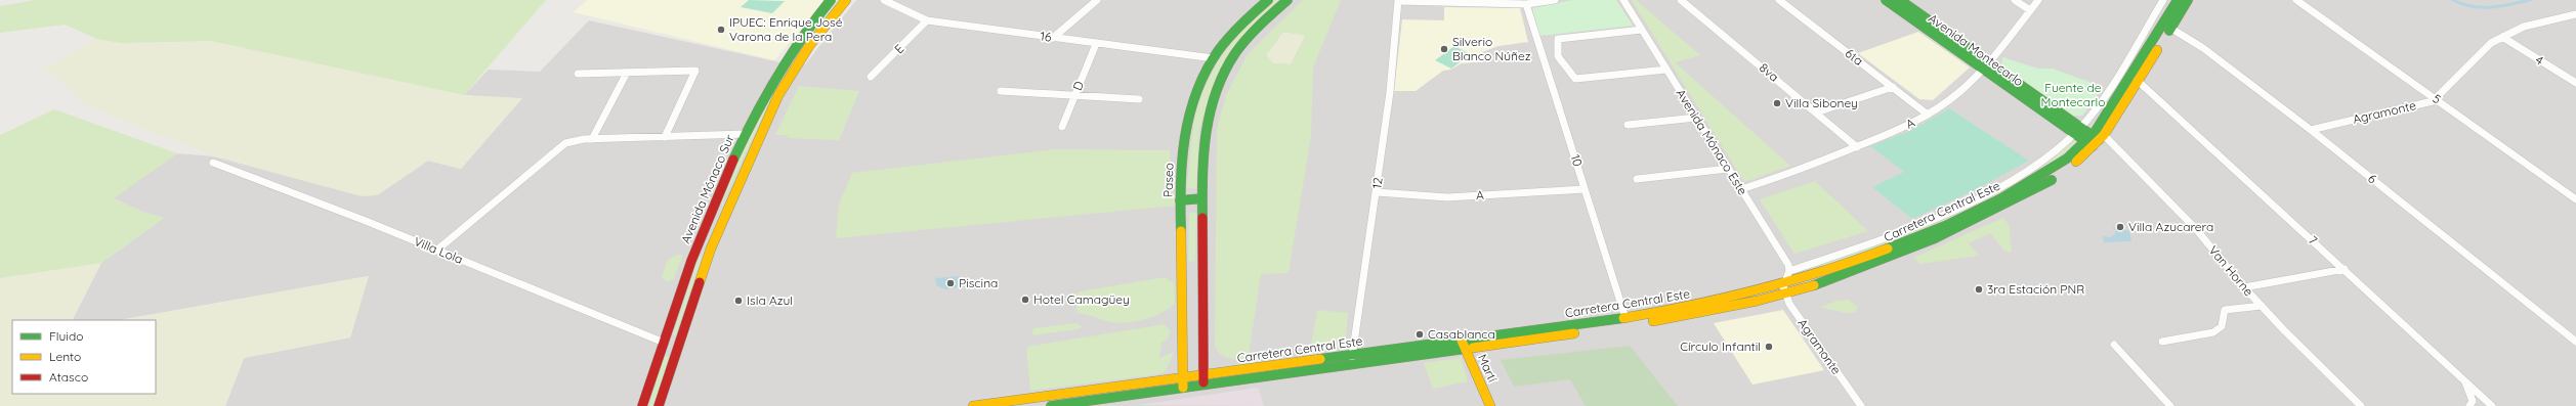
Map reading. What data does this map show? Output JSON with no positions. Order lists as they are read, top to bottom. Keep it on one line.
{"streets":{"main road":["Avenida Montecarlo","Paseo","Avenida Mónaco Sur","Carretera Central Este","Martí"],"street":["16","E","6ta","4","8va","D","5","Agramonte","A","Avenida Mónaco Este","10","6","12","7","Villa Lola","Van Horne"]},"crossings":[["16","E"],["16","D"],["16","Paseo"],["Avenida Montecarlo","A"],["Avenida Montecarlo","Carretera Central Este"],["Avenida Montecarlo","Van Horne"],["6ta","A"],["4","Agramonte"],["8va","A"],["5","Agramonte"],["Agramonte","6"],["Agramonte","Carretera Central Este"],["A","Avenida Mónaco Este"],["A","10"],["A","12"],["10","Carretera Central Este"],["6","Carretera Central Este"],["Paseo","Carretera Central Este"],["12","Carretera Central Este"],["Avenida Mónaco Sur","Villa Lola"],["Carretera Central Este","7"],["Carretera Central Este","Van Horne"],["Carretera Central Este","Martí"]],"parks":["Fuente de Montecarlo"],"places":["IPUEC: Enrique José Varona de la Pera","Silverio Blanco Núñez","Villa Siboney","Villa Azucarera","Piscina","3ra Estación PNR","Hotel Camagüey","Isla Azul","Casablanca","Círculo Infantil"],"legend":["Fluido","Lento","Atasco"]}
